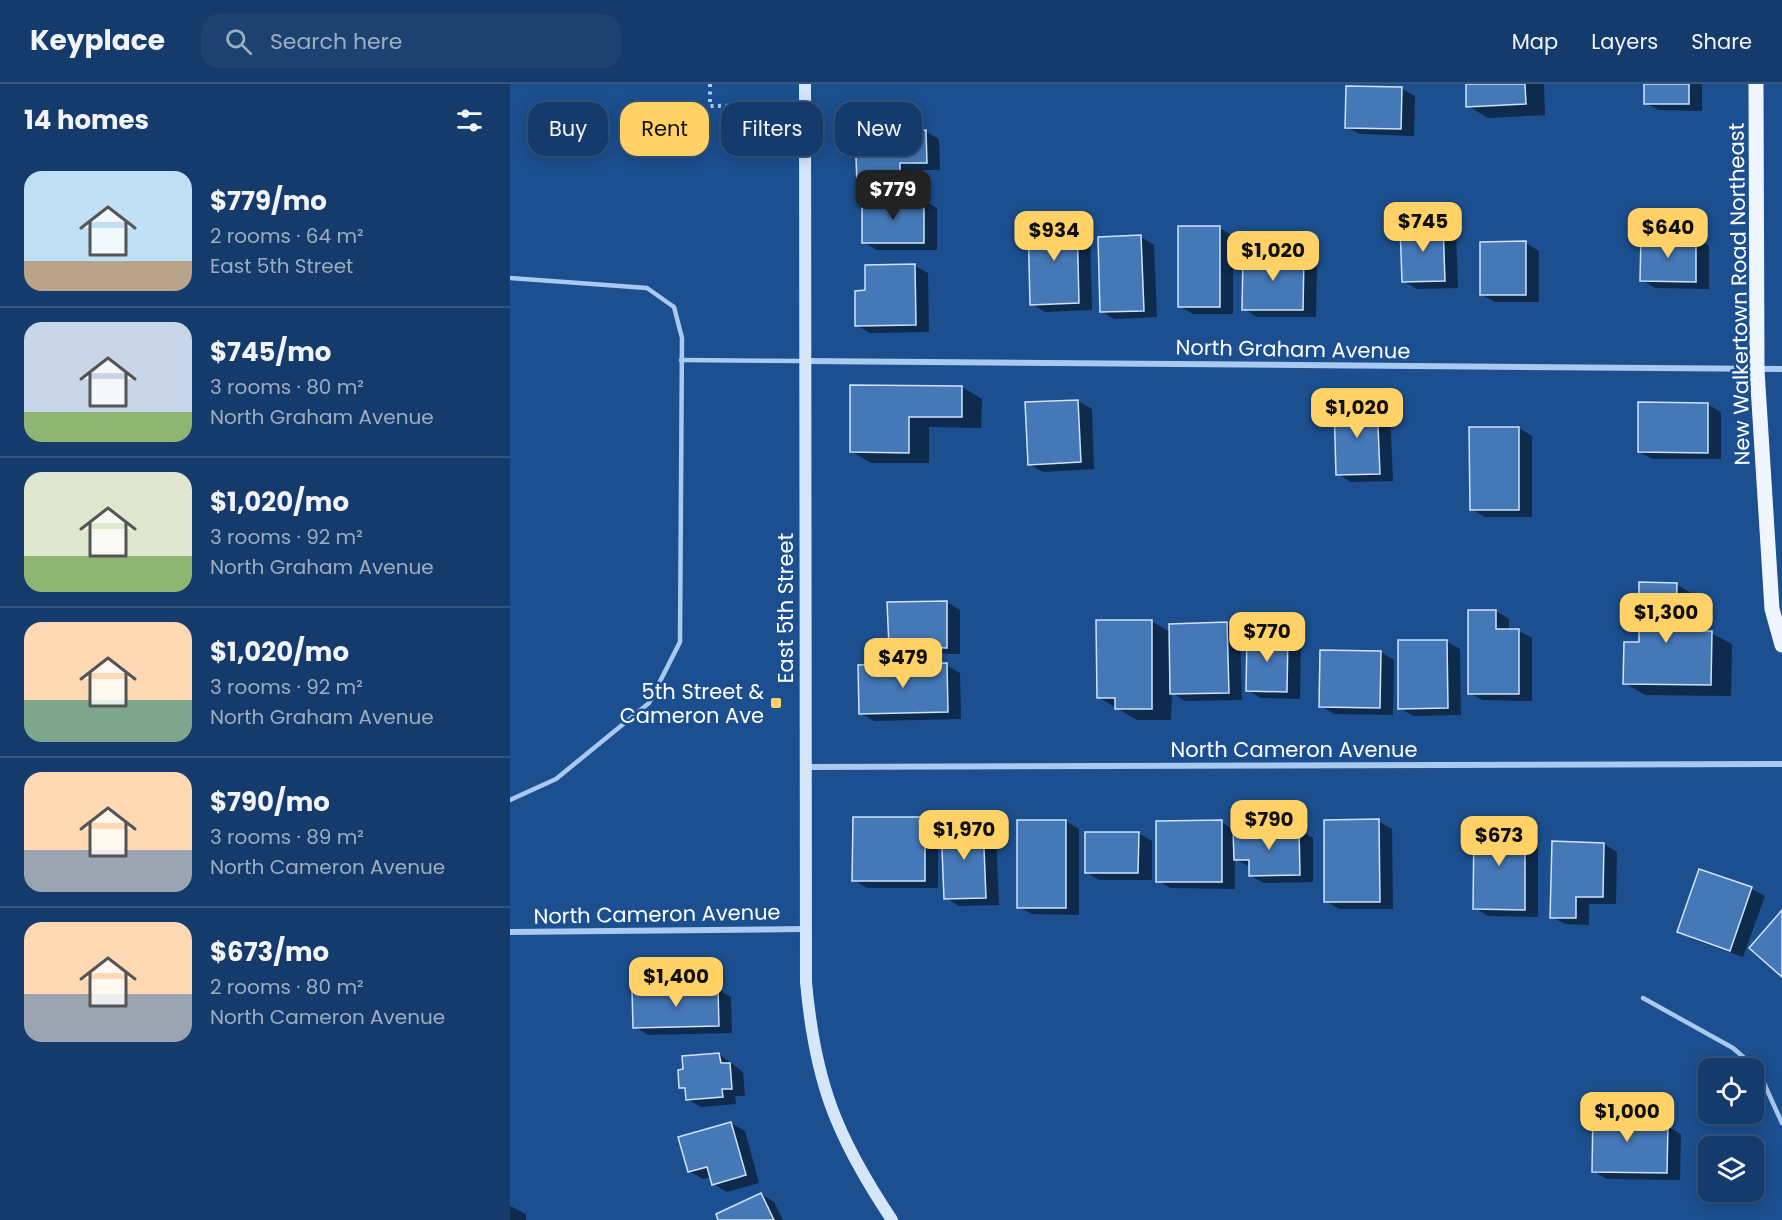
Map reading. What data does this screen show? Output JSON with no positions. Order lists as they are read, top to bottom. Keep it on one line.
{"streets":{"main road":["New Walkertown Road Northeast","East 5th Street"],"street":["North Graham Avenue","North Cameron Avenue"]},"crossings":[["New Walkertown Road Northeast","North Graham Avenue"],["North Graham Avenue","East 5th Street"],["East 5th Street","North Cameron Avenue"]],"places":{"transit":["5th Street & Cameron Ave"]},"page":{"header":"Keyplace","search":"Search here","nav":["Map","Layers","Share"],"heading":"14 homes","chip":["Buy","Rent","Filters","New"],"list":[{"name":"$779/mo","note":"2 rooms · 64 m² · East 5th Street"},{"name":"$745/mo","note":"3 rooms · 80 m² · North Graham Avenue"},{"name":"$1,020/mo","note":"3 rooms · 92 m² · North Graham Avenue"},{"name":"$1,020/mo","note":"3 rooms · 92 m² · North Graham Avenue"},{"name":"$790/mo","note":"3 rooms · 89 m² · North Cameron Avenue"},{"name":"$673/mo","note":"2 rooms · 80 m² · North Cameron Avenue"}],"price":["$779","$745","$640","$934","$1,020","$1,020","$1,300","$770","$479","$790","$1,970","$673","$1,400","$1,000"]}}
